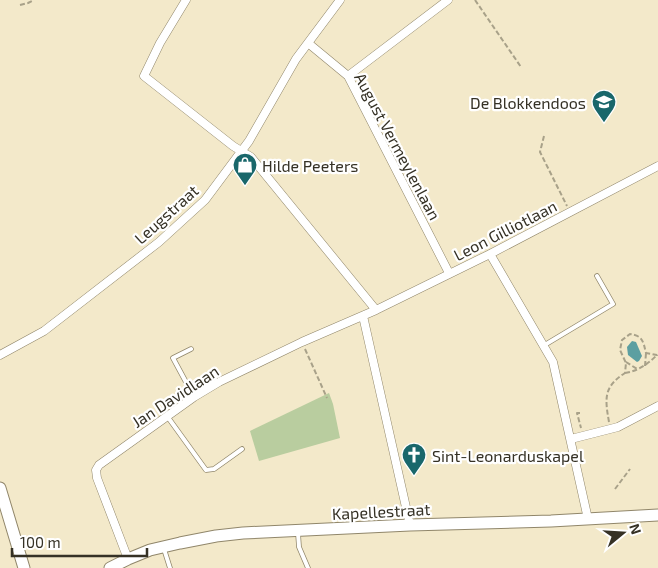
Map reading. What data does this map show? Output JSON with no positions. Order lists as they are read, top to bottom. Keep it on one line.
{"streets":{"street":["August Vermeylenlaan","Leugstraat","Leon Gilliotlaan","Jan Davidlaan","Kapellestraat"]},"crossings":[["August Vermeylenlaan","Leugstraat"],["August Vermeylenlaan","Leon Gilliotlaan"],["Leon Gilliotlaan","Jan Davidlaan"],["Jan Davidlaan","Kapellestraat"]],"places":{"school or university":["De Blokkendoos"],"shop":["Hilde Peeters"],"church":["Sint-Leonarduskapel"]},"scale_bar":"100 m","north":"right"}
